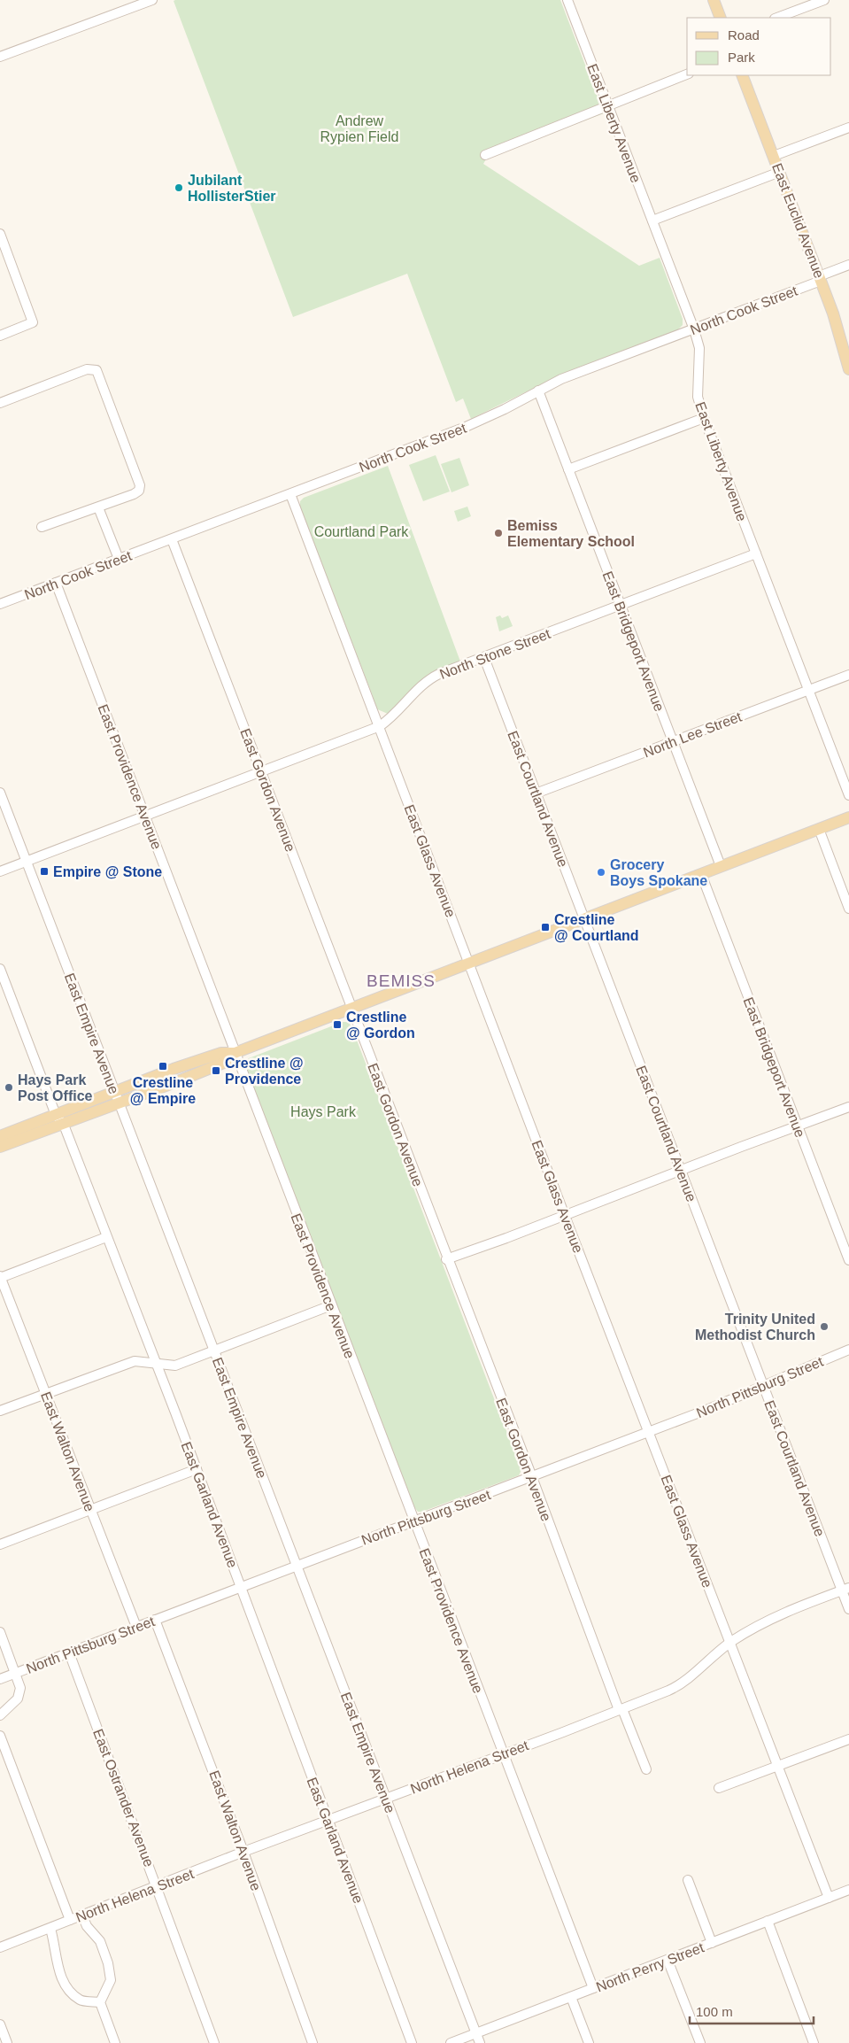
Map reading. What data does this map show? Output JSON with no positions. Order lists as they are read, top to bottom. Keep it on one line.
{"streets":{"main road":["East Euclid Avenue"],"street":["East Liberty Avenue","North Cook Street","East Bridgeport Avenue","North Stone Street","North Lee Street","East Providence Avenue","East Gordon Avenue","East Courtland Avenue","East Glass Avenue","East Empire Avenue","North Pittsburg Street","East Walton Avenue","East Garland Avenue","North Helena Street","East Ostrander Avenue","North Perry Street"]},"crossings":[["East Liberty Avenue","North Cook Street"],["East Liberty Avenue","North Stone Street"],["East Liberty Avenue","North Lee Street"],["East Euclid Avenue","North Cook Street"],["North Cook Street","East Bridgeport Avenue"],["North Cook Street","East Providence Avenue"],["North Cook Street","East Gordon Avenue"],["North Cook Street","East Glass Avenue"],["East Bridgeport Avenue","North Stone Street"],["East Bridgeport Avenue","North Lee Street"],["North Stone Street","East Providence Avenue"],["North Stone Street","East Gordon Avenue"],["North Stone Street","East Courtland Avenue"],["North Stone Street","East Glass Avenue"],["North Stone Street","East Empire Avenue"],["North Lee Street","East Courtland Avenue"],["East Providence Avenue","North Pittsburg Street"],["East Providence Avenue","North Helena Street"],["East Providence Avenue","North Perry Street"],["East Gordon Avenue","North Pittsburg Street"],["East Gordon Avenue","North Helena Street"],["East Courtland Avenue","North Pittsburg Street"],["East Courtland Avenue","North Helena Street"],["East Glass Avenue","North Pittsburg Street"],["East Glass Avenue","North Helena Street"],["East Glass Avenue","North Perry Street"],["East Empire Avenue","North Pittsburg Street"],["East Empire Avenue","North Helena Street"],["East Empire Avenue","North Perry Street"],["North Pittsburg Street","East Walton Avenue"],["North Pittsburg Street","East Garland Avenue"],["North Pittsburg Street","East Ostrander Avenue"],["East Walton Avenue","North Helena Street"],["East Garland Avenue","North Helena Street"],["North Helena Street","East Ostrander Avenue"]],"districts":["BEMISS"],"parks":["Andrew Rypien Field","Courtland Park","Hays Park"],"places":{"other":["Jubilant HollisterStier","Bemiss Elementary School","Grocery Boys Spokane","Hays Park Post Office","Trinity United Methodist Church"],"transit":["Empire @ Stone","Crestline @ Courtland","Crestline @ Gordon","Crestline @ Empire","Crestline @ Providence"]},"legend":["Road","Park"],"scale_bar":"100 m"}
